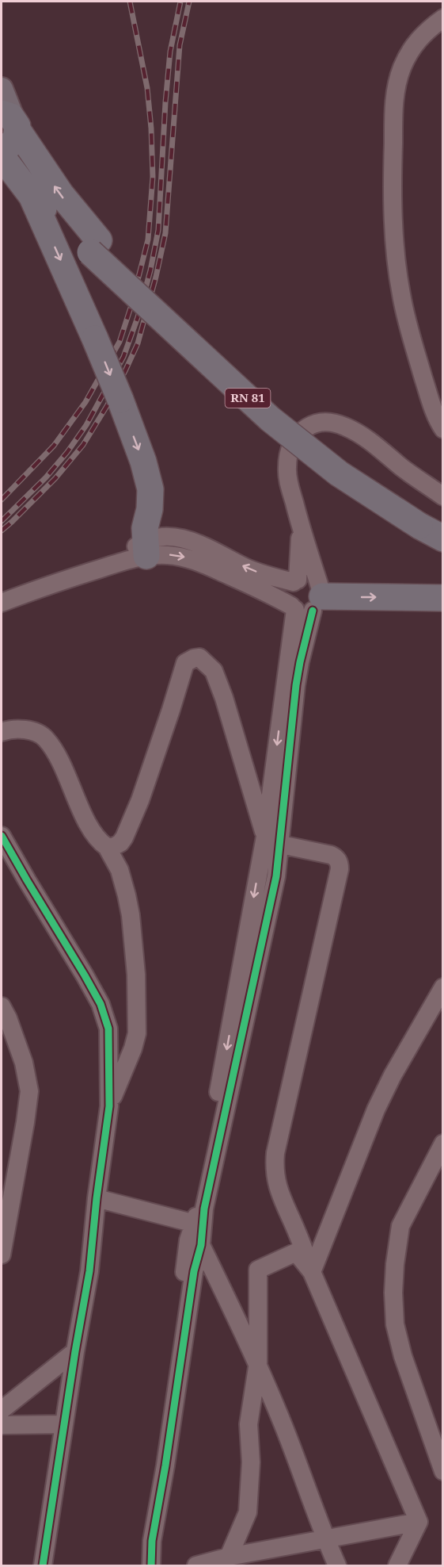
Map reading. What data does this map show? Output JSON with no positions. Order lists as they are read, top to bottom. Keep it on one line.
{"streets":{"highway":["RN 81"]}}
